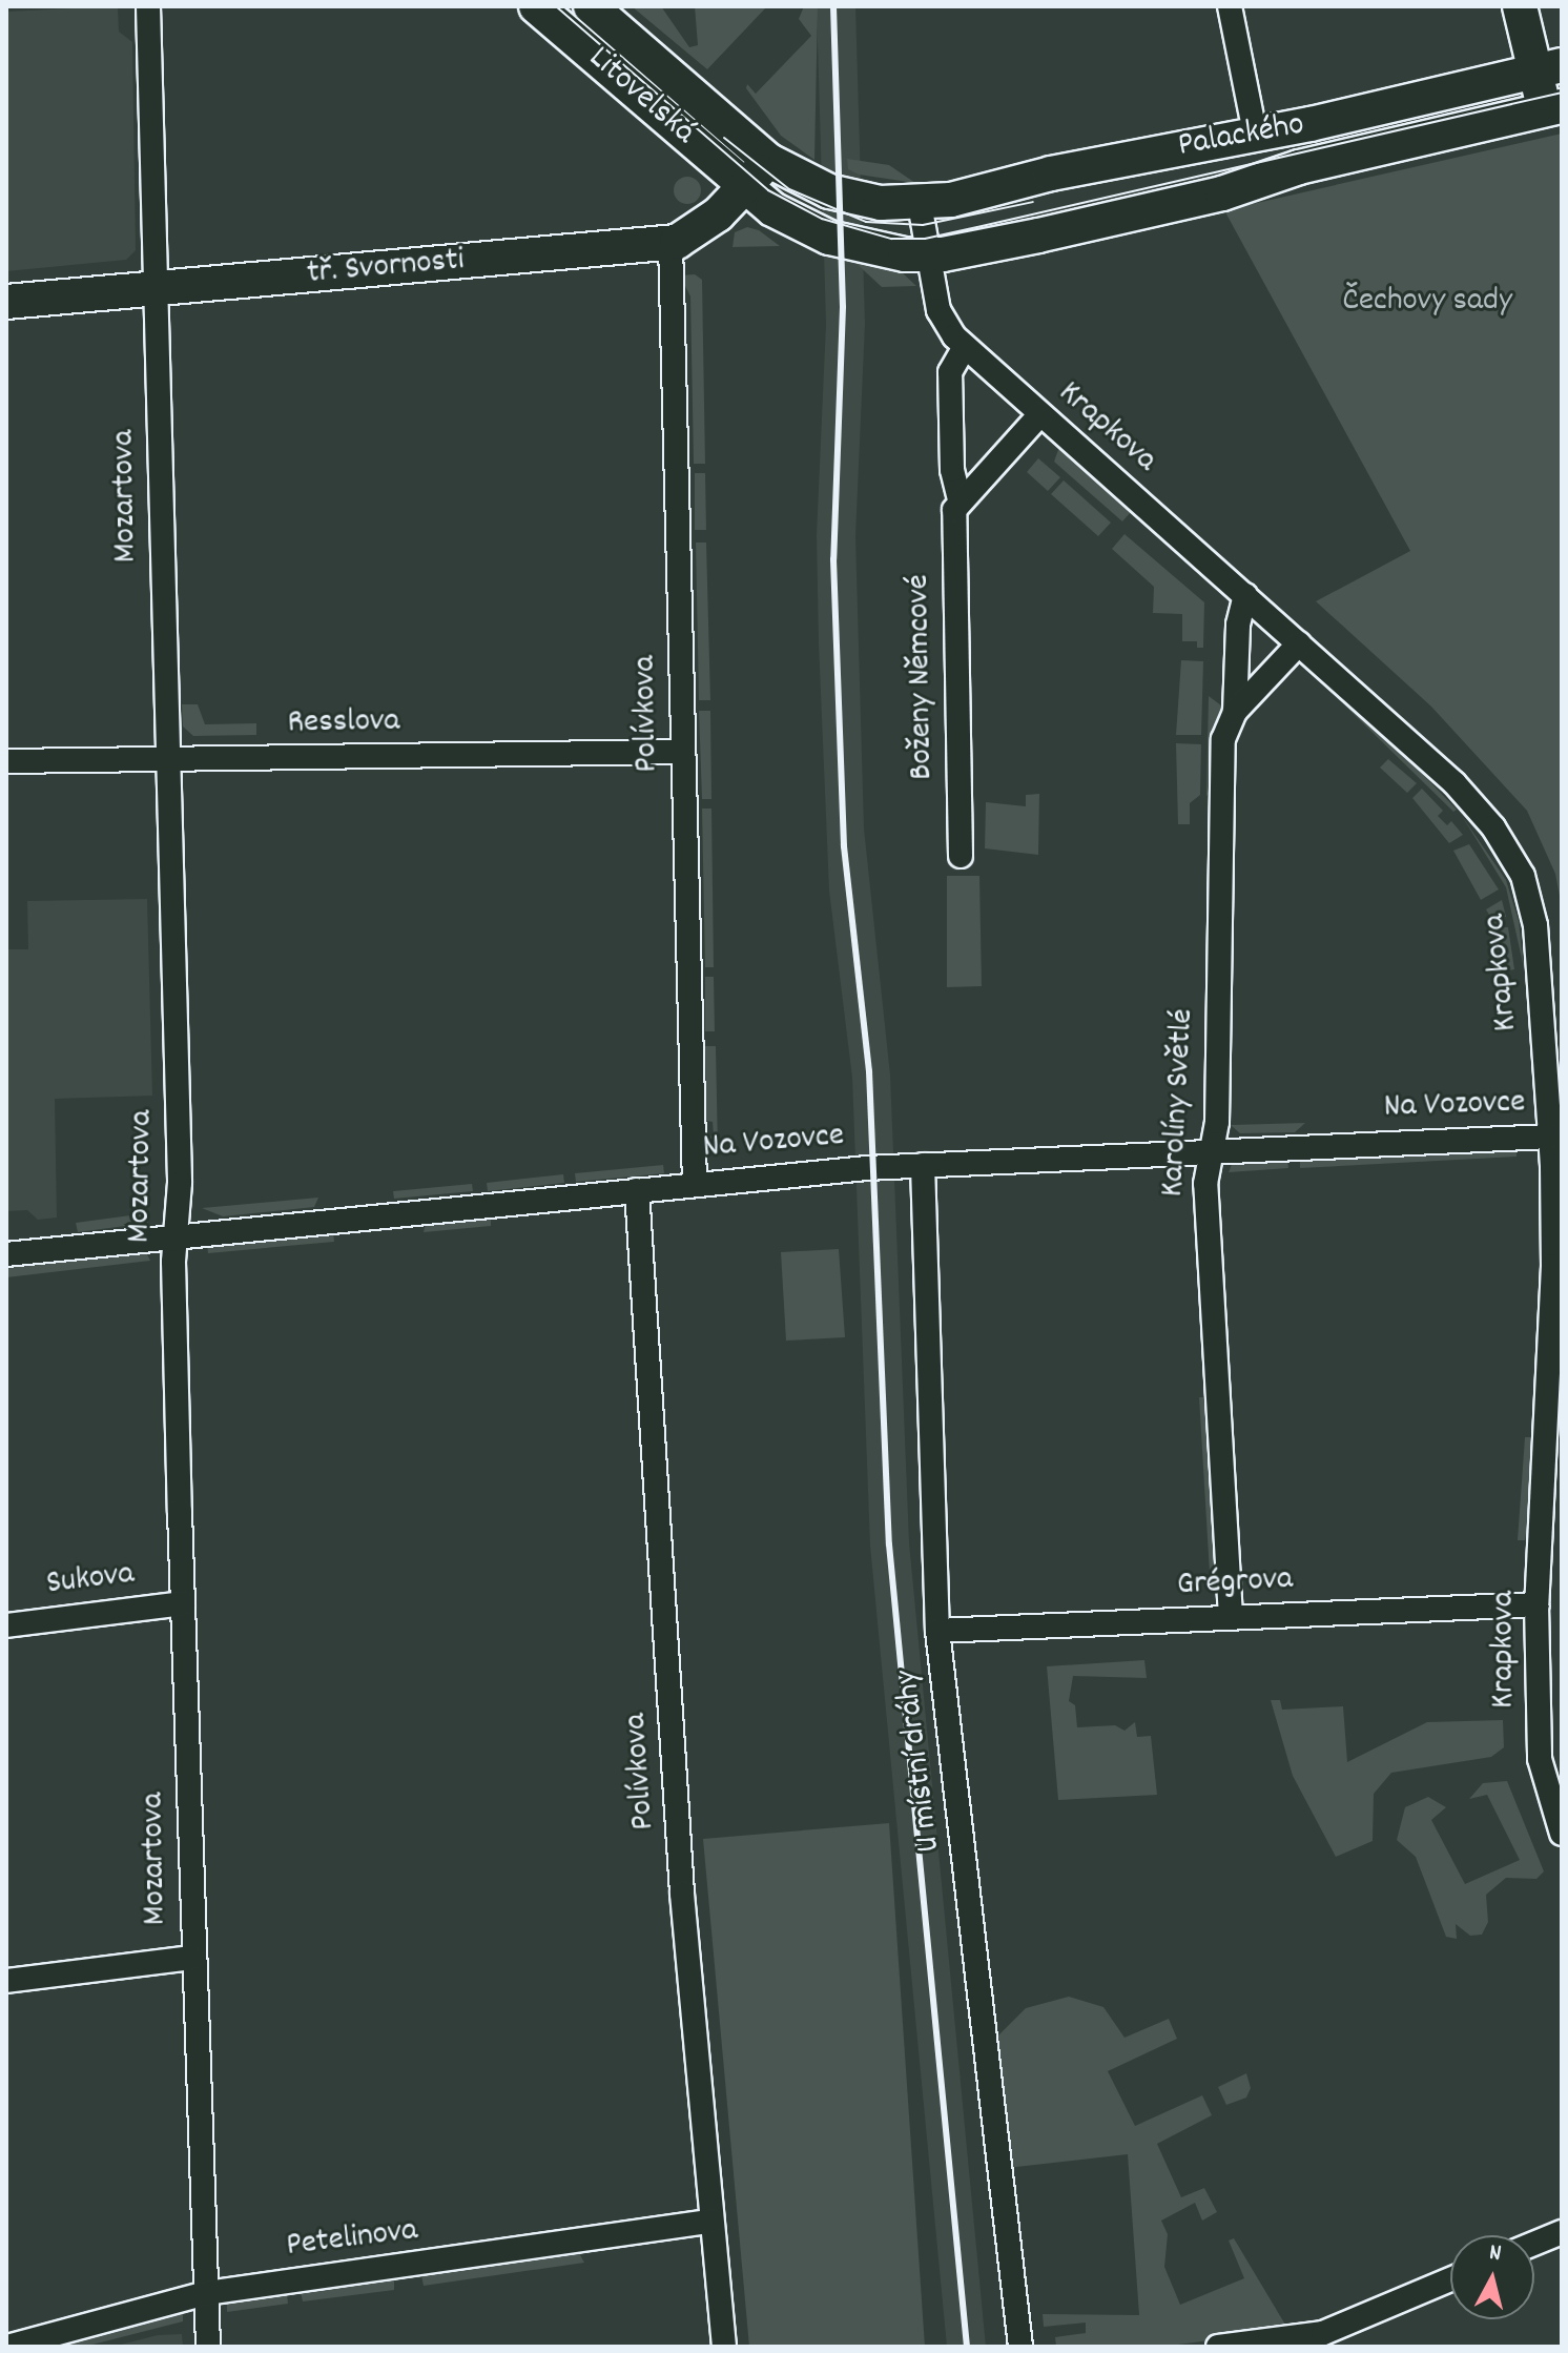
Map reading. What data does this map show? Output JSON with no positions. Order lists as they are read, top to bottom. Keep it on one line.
{"streets":{"main road":["Litovelská","Palackého","tř. Svornosti"],"street":["Krapkova","Mozartova","Boženy Němcové","Polívkova","Resslova","Karolíny Světlé","Na Vozovce","Sukova","Grégrova","U místní dráhy","Petelinova"]},"crossings":[["Litovelská","Palackého"],["Litovelská","tř. Svornosti"],["Litovelská","Krapkova"],["Palackého","Krapkova"],["tř. Svornosti","Mozartova"],["tř. Svornosti","Polívkova"],["Krapkova","Boženy Němcové"],["Krapkova","Karolíny Světlé"],["Krapkova","Na Vozovce"],["Krapkova","Grégrova"],["Mozartova","Resslova"],["Mozartova","Na Vozovce"],["Mozartova","Sukova"],["Mozartova","Petelinova"],["Polívkova","Resslova"],["Polívkova","Na Vozovce"],["Polívkova","Petelinova"],["Karolíny Světlé","Na Vozovce"],["Karolíny Světlé","Grégrova"],["Na Vozovce","U místní dráhy"],["Grégrova","U místní dráhy"]],"parks":["Čechovy sady"],"north":"top"}
